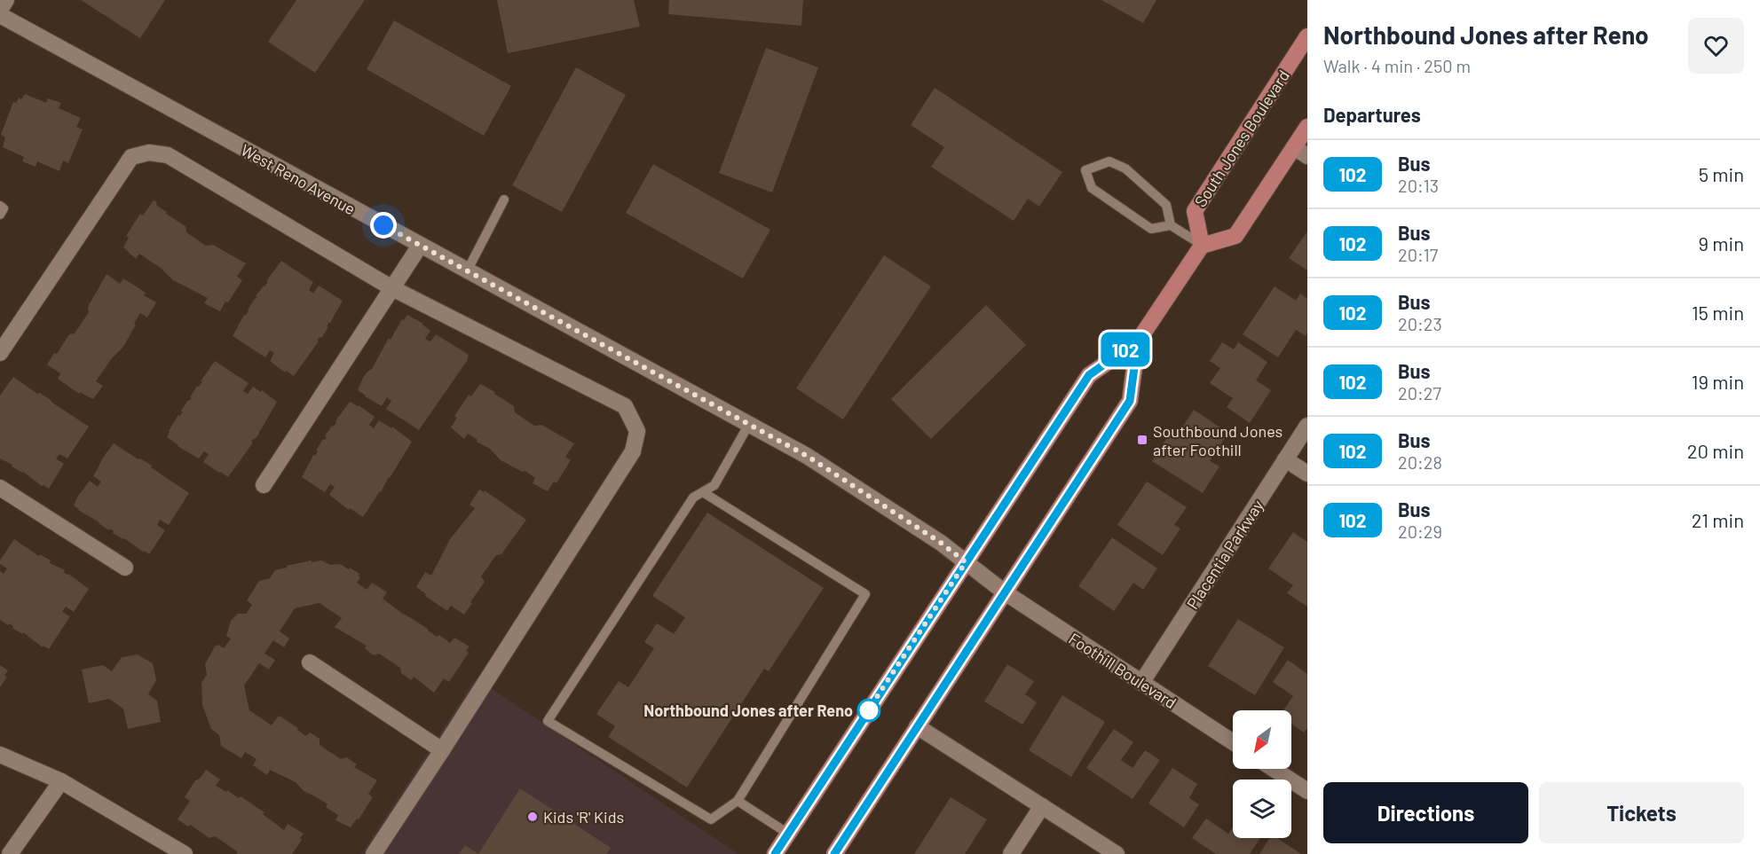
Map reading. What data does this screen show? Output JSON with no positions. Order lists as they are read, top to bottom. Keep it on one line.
{"streets":{"main road":["South Jones Boulevard"],"street":["West Reno Avenue","Placentia Parkway","Foothill Boulevard"]},"crossings":[["West Reno Avenue","Foothill Boulevard"],["Placentia Parkway","Foothill Boulevard"]],"places":{"transit":["Southbound Jones after Foothill"],"other":["Northbound Jones after Reno","Kids 'R' Kids"]},"lines":["bus line 102"],"north":"bottom left","page":{"on_map":"102","heading":[["Northbound Jones after Reno","Walk · 4 min · 250 m"],"Departures"],"list":[{"mark":"102","name":"Bus","note":"20:13","value":"5 min"},{"mark":"102","name":"Bus","note":"20:17","value":"9 min"},{"mark":"102","name":"Bus","note":"20:23","value":"15 min"},{"mark":"102","name":"Bus","note":"20:27","value":"19 min"},{"mark":"102","name":"Bus","note":"20:28","value":"20 min"},{"mark":"102","name":"Bus","note":"20:29","value":"21 min"}],"buttons":["Directions","Tickets"]}}
